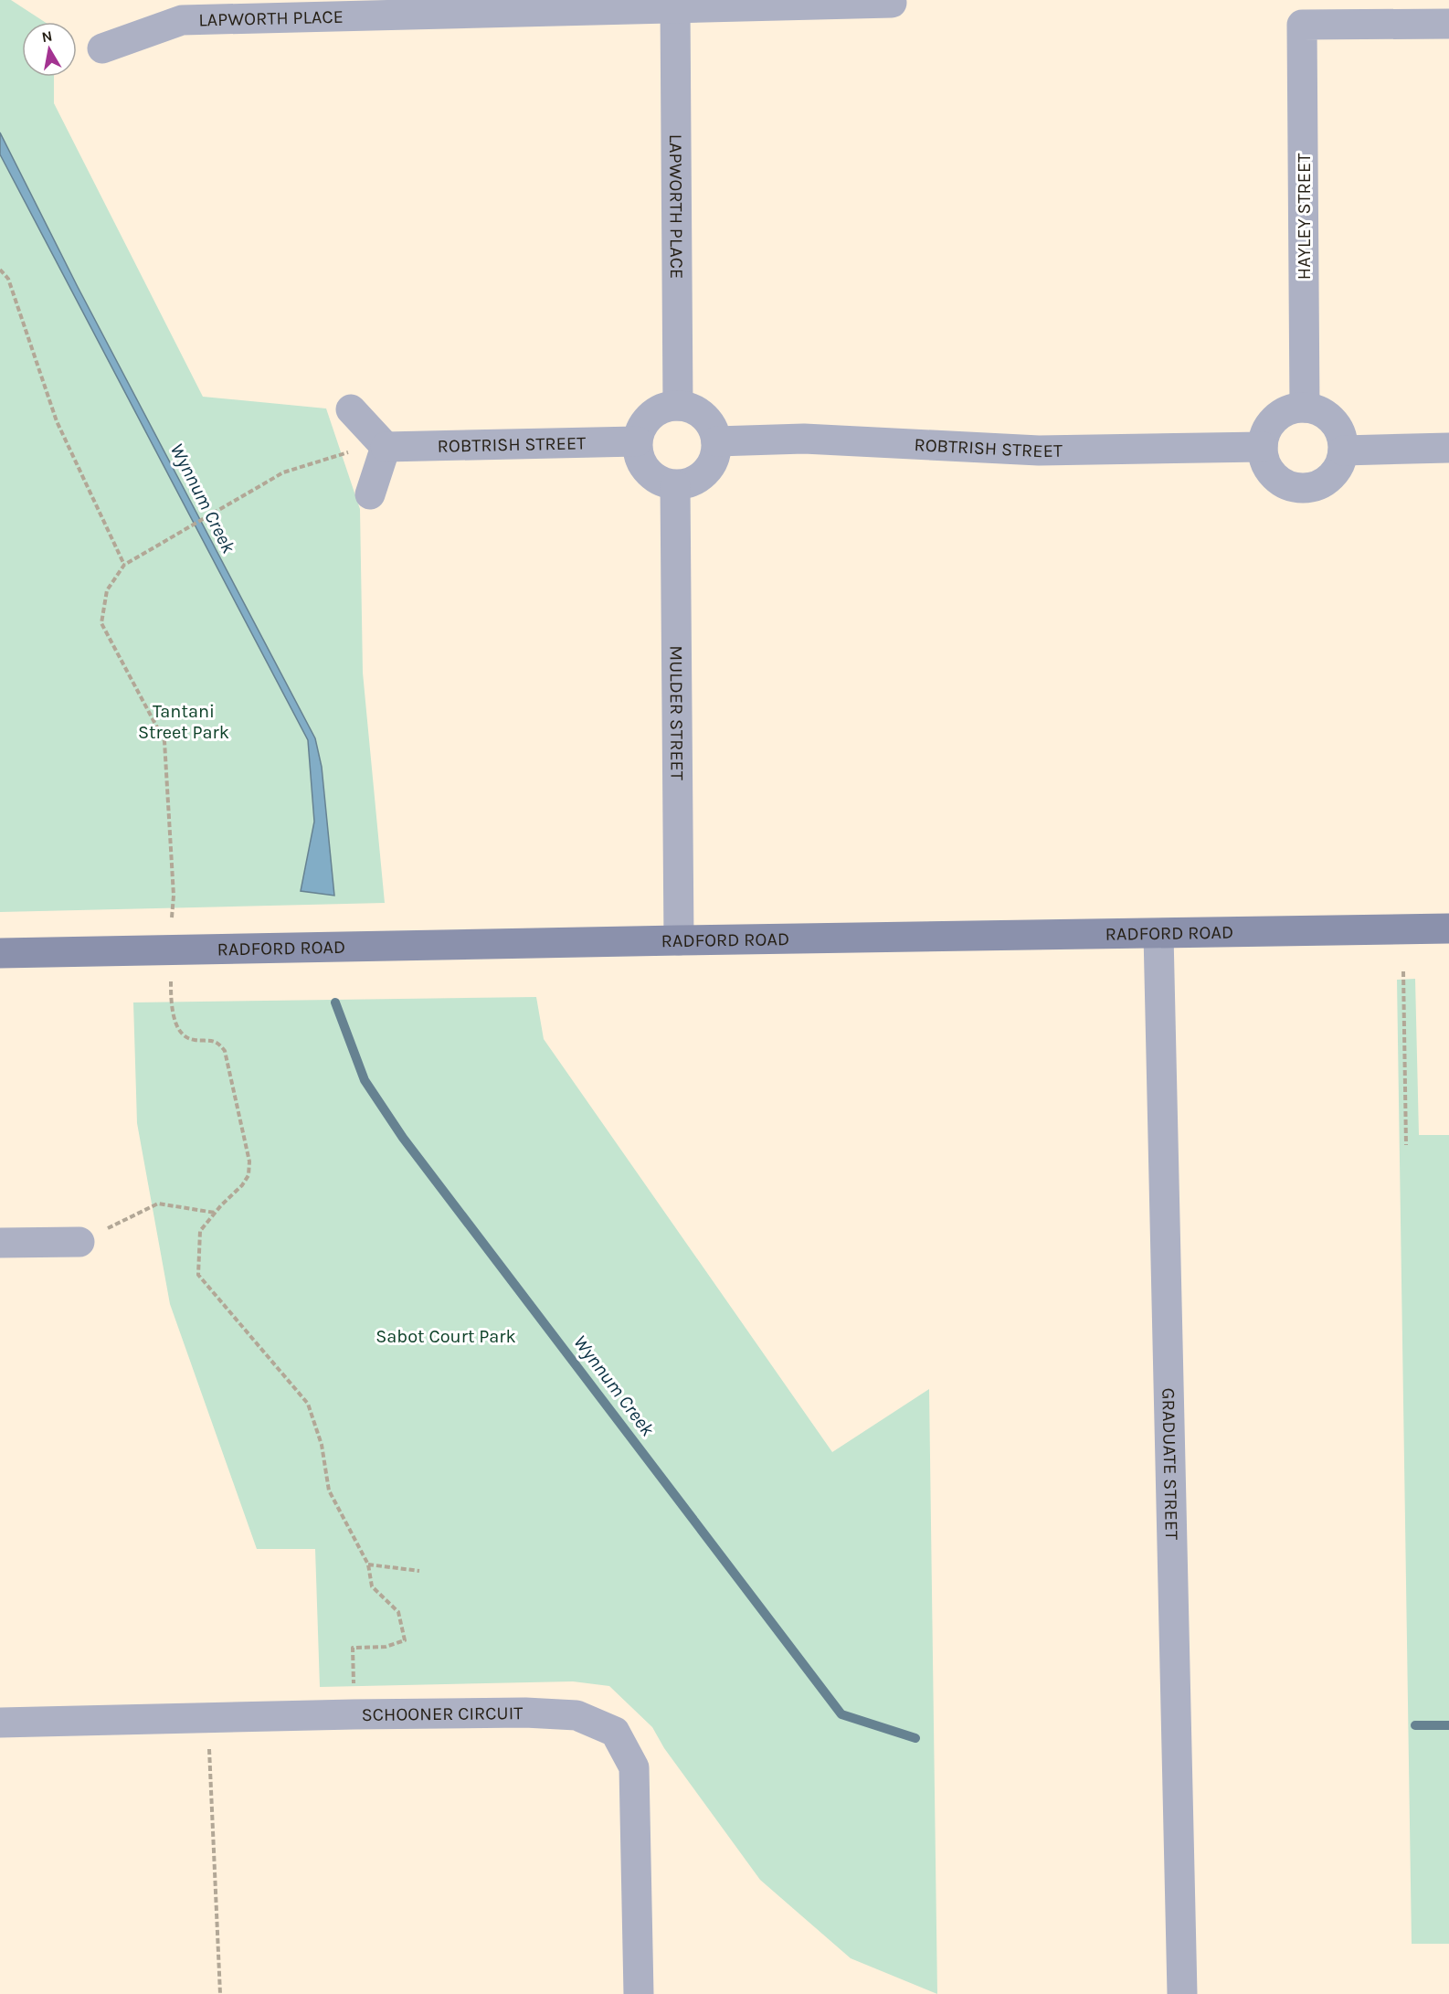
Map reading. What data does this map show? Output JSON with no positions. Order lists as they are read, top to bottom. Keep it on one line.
{"streets":{"street":["LAPWORTH PLACE","HAYLEY STREET","ROBTRISH STREET","MULDER STREET","RADFORD ROAD","GRADUATE STREET","SCHOONER CIRCUIT"]},"crossings":[["LAPWORTH PLACE","ROBTRISH STREET"],["LAPWORTH PLACE","MULDER STREET"],["HAYLEY STREET","ROBTRISH STREET"],["ROBTRISH STREET","MULDER STREET"],["MULDER STREET","RADFORD ROAD"],["RADFORD ROAD","GRADUATE STREET"]],"water":["Wynnum Creek"],"parks":["Tantani Street Park","Sabot Court Park"],"north":"top"}
